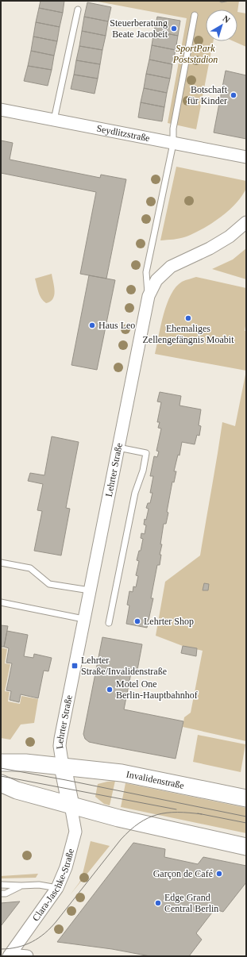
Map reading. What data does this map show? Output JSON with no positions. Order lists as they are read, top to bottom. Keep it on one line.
{"streets":{"main road":["Invalidenstraße"],"street":["Seydlitzstraße","Lehrter Straße","Clara-Jaschke-Straße"]},"crossings":[["Lehrter Straße","Invalidenstraße"]],"parks":["SportPark Poststadion"],"places":{"other":["Steuerberatung Beate Jacobeit","Botschaft für Kinder","Ehemaliges Zellengefängnis Moabit","Haus Leo","Lehrter Shop","Motel One Berlin-Hauptbahnhof","Garçon de Café","Edge Grand Central Berlin"],"transit":["Lehrter Straße/Invalidenstraße"]},"north":"top right"}
